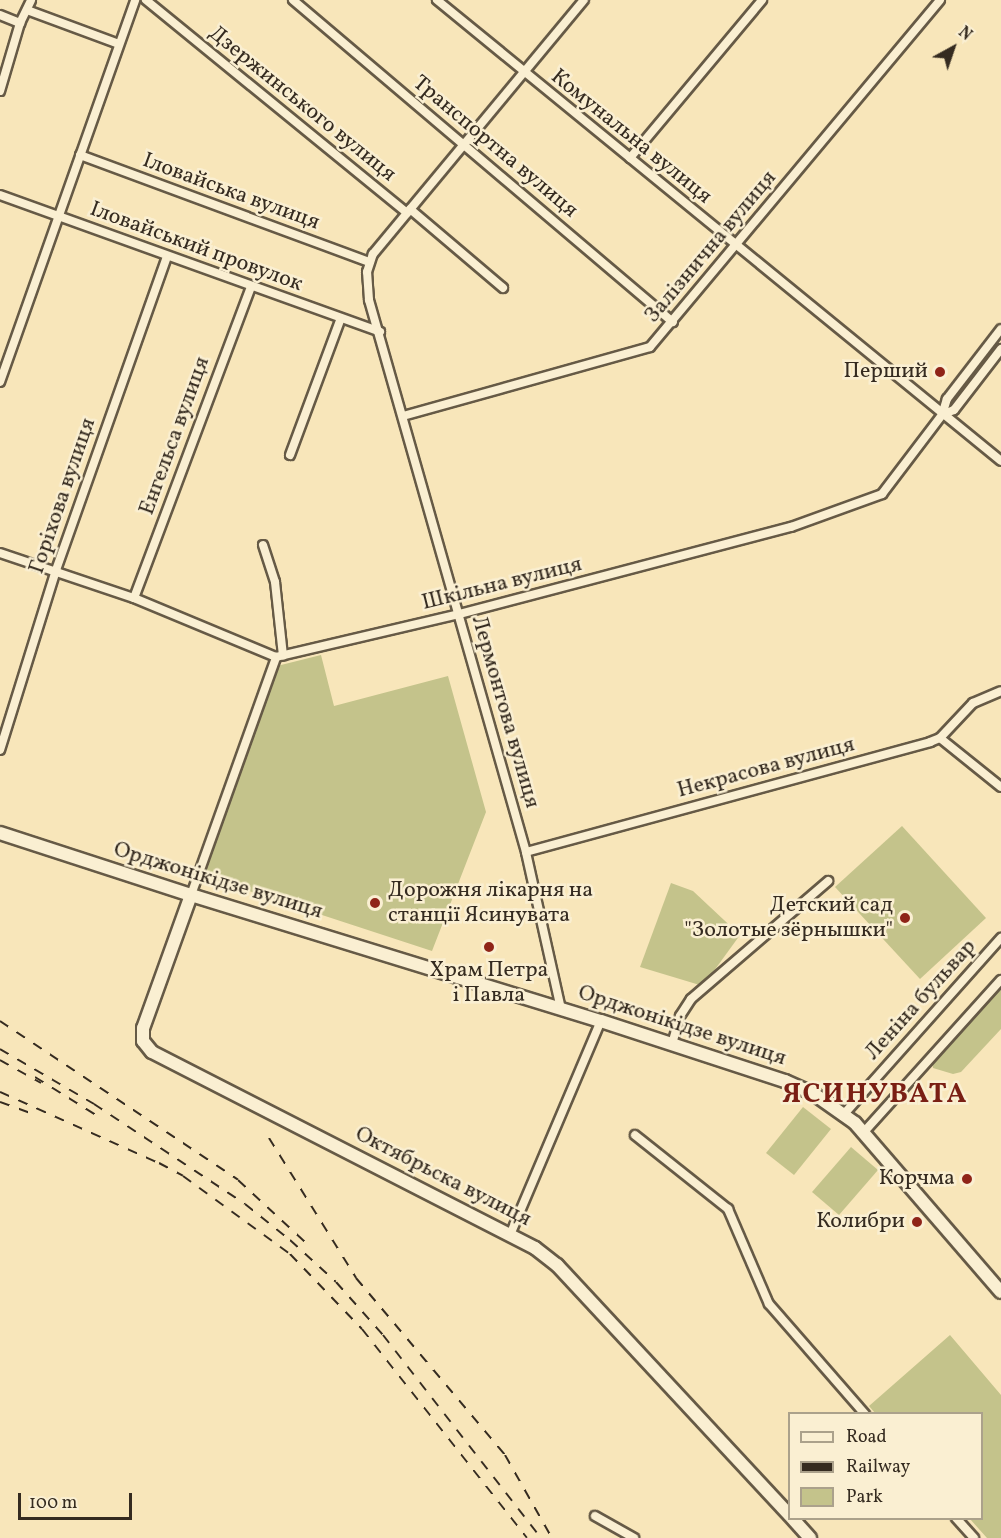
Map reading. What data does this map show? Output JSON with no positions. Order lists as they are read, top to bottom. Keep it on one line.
{"streets":{"main road":["Орджонікідзе вулиця","Октябрьска вулиця"],"street":["Дзержинського вулиця","Комунальна вулиця","Транспортна вулиця","Іловайська вулиця","Іловайський провулок","Залізнична вулиця","Енгельса вулиця","Горіхова вулиця","Шкільна вулиця","Лермонтова вулиця","Некрасова вулиця","Леніна бульвар"]},"crossings":[["Комунальна вулиця","Залізнична вулиця"],["Комунальна вулиця","Шкільна вулиця"],["Транспортна вулиця","Залізнична вулиця"],["Іловайська вулиця","Лермонтова вулиця"],["Іловайський провулок","Енгельса вулиця"],["Іловайський провулок","Горіхова вулиця"],["Іловайський провулок","Лермонтова вулиця"],["Залізнична вулиця","Лермонтова вулиця"],["Шкільна вулиця","Лермонтова вулиця"],["Лермонтова вулиця","Некрасова вулиця"],["Лермонтова вулиця","Орджонікідзе вулиця"],["Орджонікідзе вулиця","Леніна бульвар"],["Орджонікідзе вулиця","Октябрьска вулиця"]],"districts":["ЯСИНУВАТА"],"places":["Перший","Дорожня лікарня на станції Ясинувата","Детский сад \"Золотые зёрнышки\"","Храм Петра і Павла","Корчма","Колибри"],"legend":["Road","Railway","Park"],"scale_bar":"100 m","north":"top right"}
